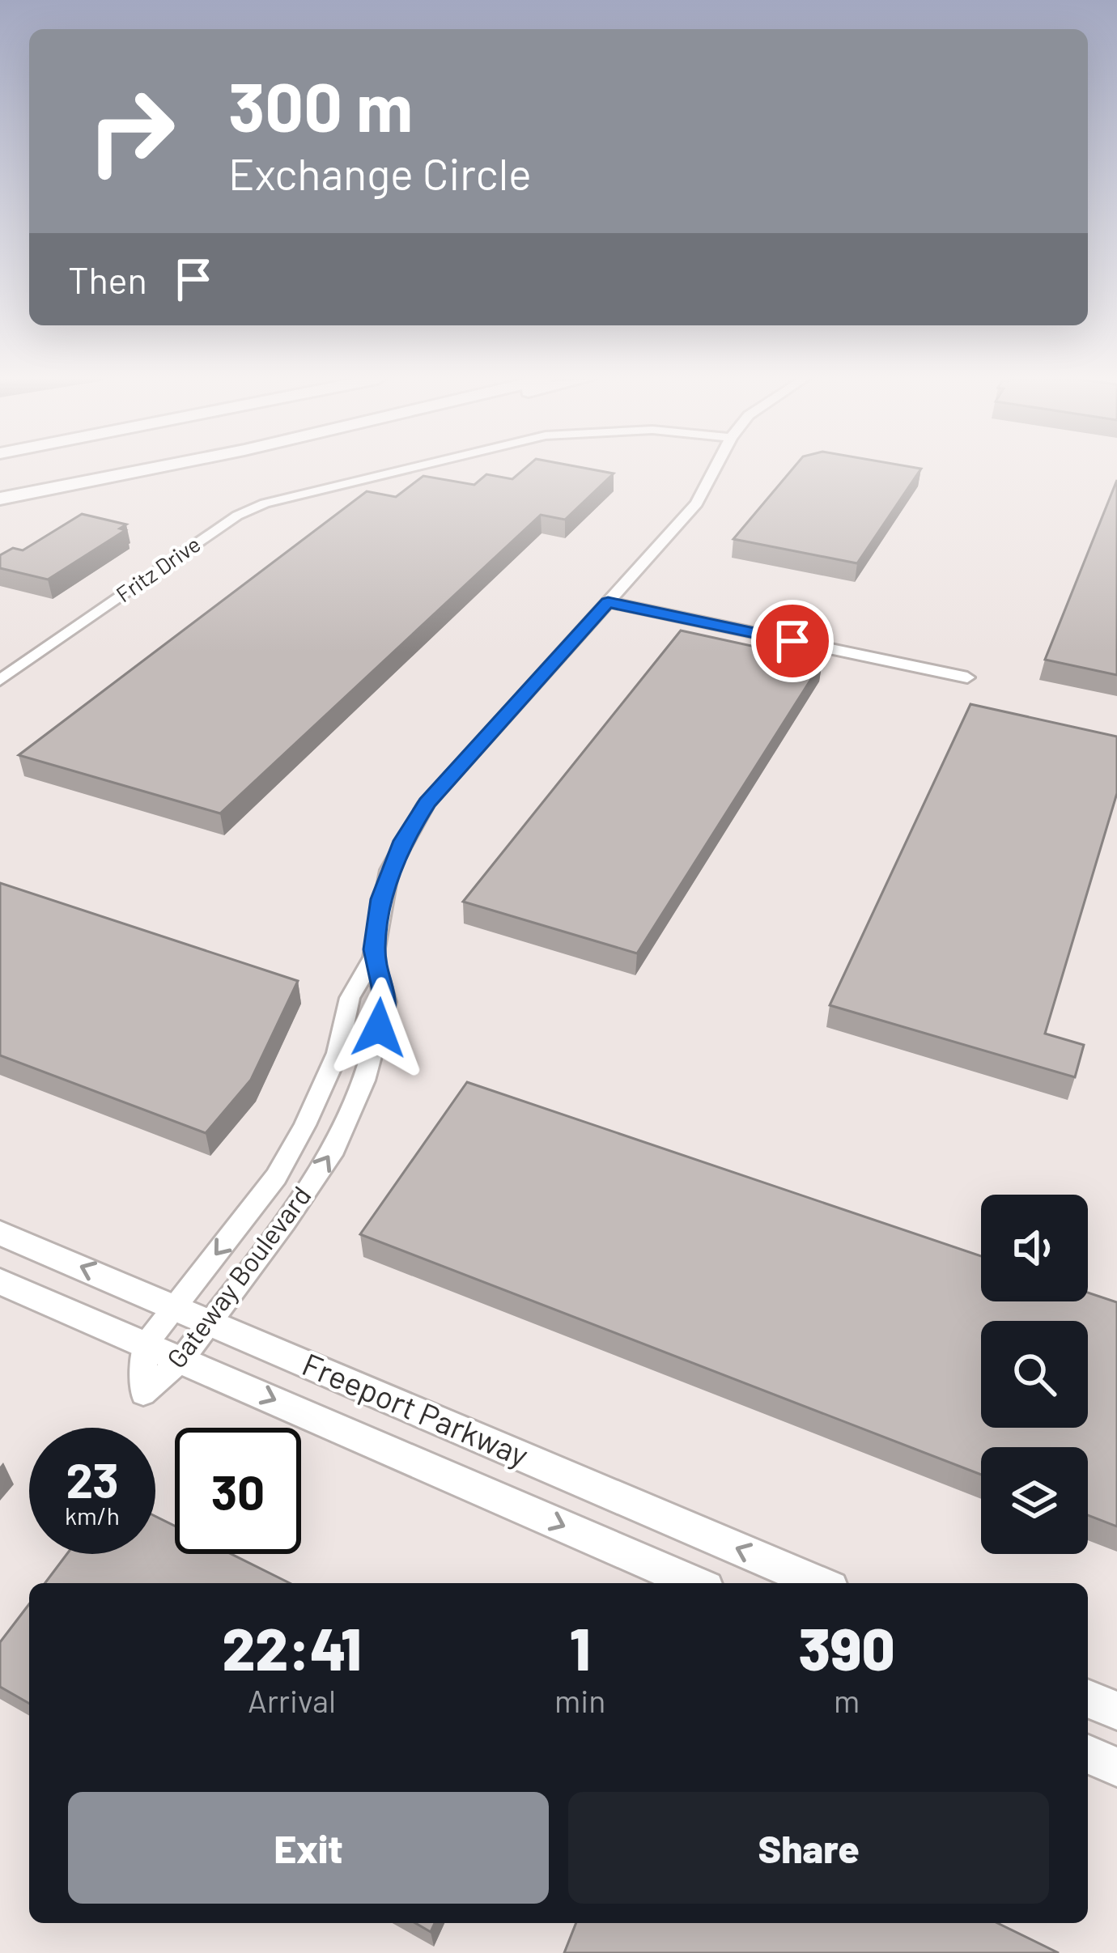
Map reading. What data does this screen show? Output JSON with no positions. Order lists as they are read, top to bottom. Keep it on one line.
{"streets":{"main road":["Freeport Parkway"],"street":["Fritz Drive","Gateway Boulevard"]},"crossings":[["Gateway Boulevard","Freeport Parkway"]],"page":{"turn":["300 m","Exchange Circle"],"then":"Then","speed":"23 km/h","limit":"30","eta":["22:41","Arrival","1","min","390","m"],"buttons":["Exit","Share"]}}
